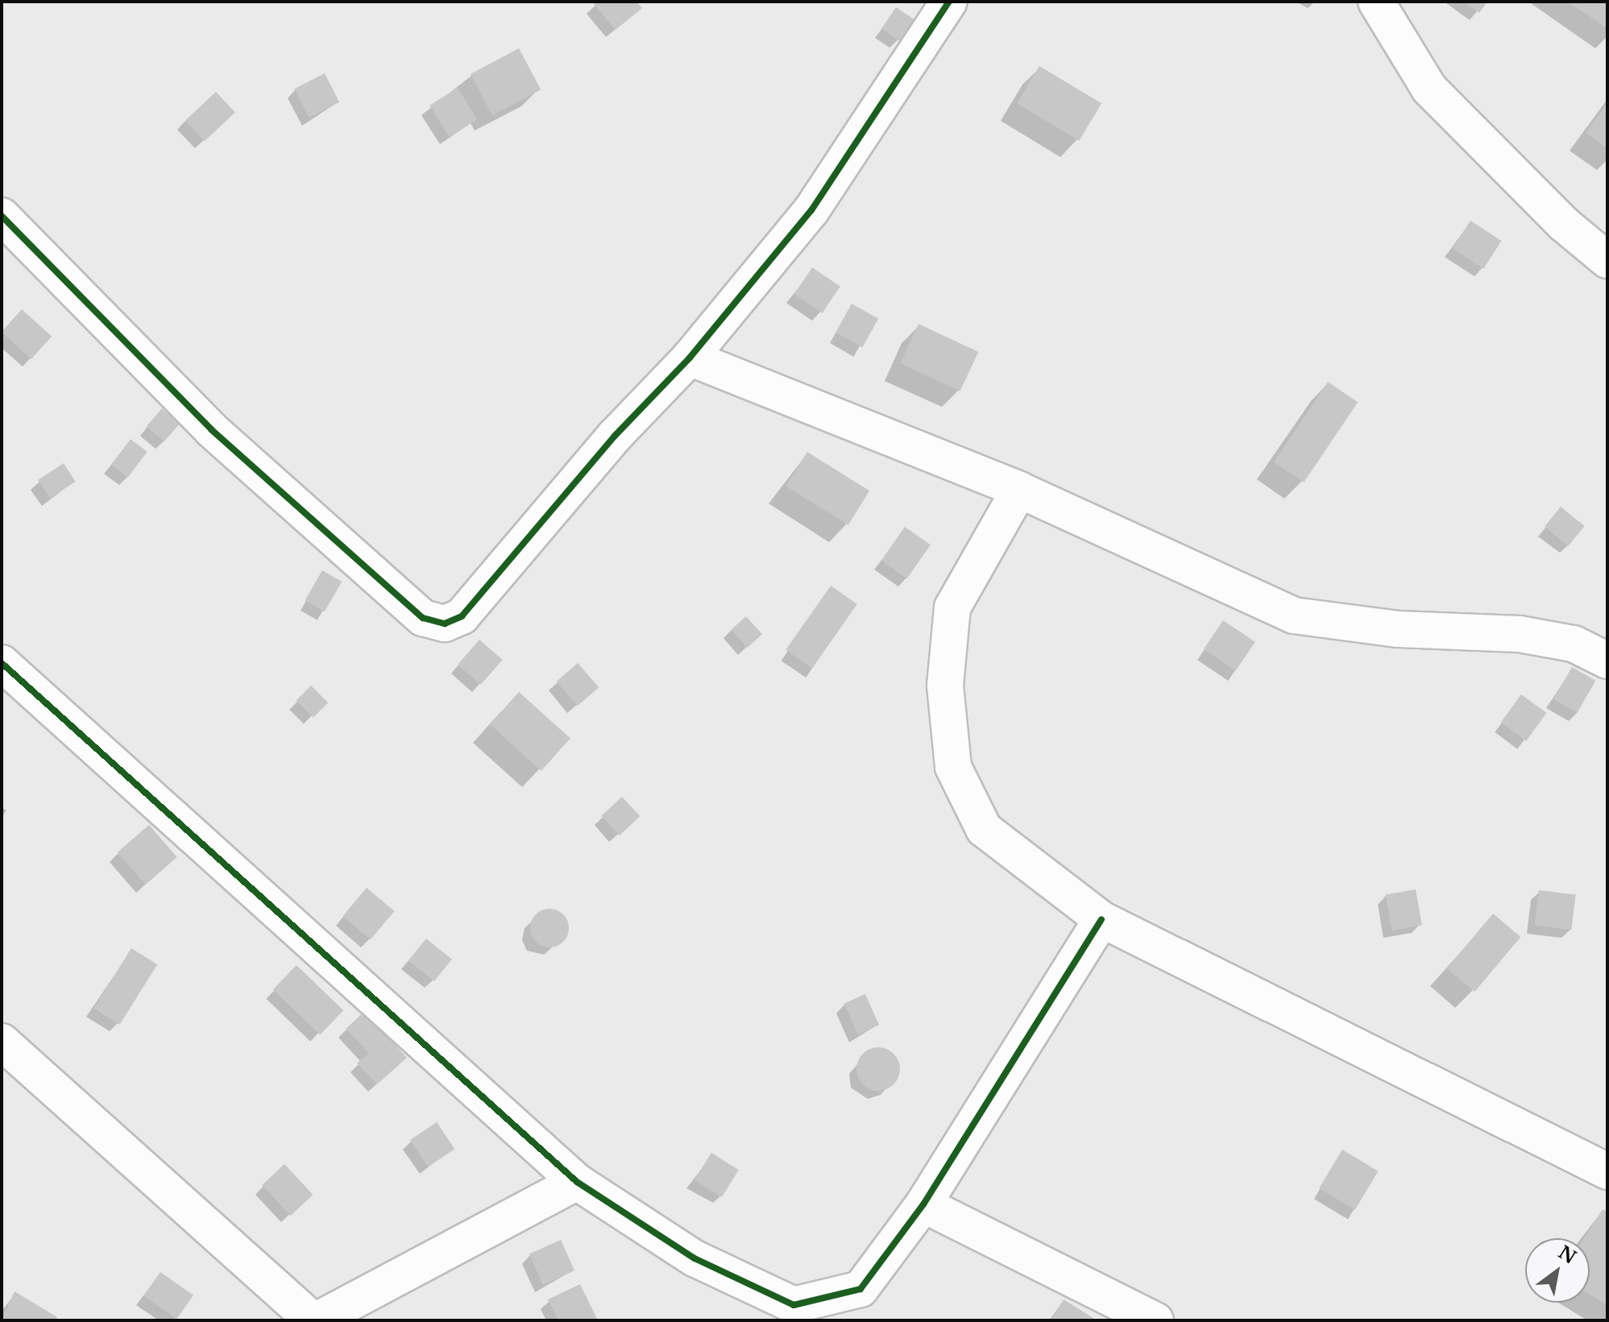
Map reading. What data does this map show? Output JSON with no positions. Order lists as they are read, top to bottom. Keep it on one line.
{"north":"top right"}
